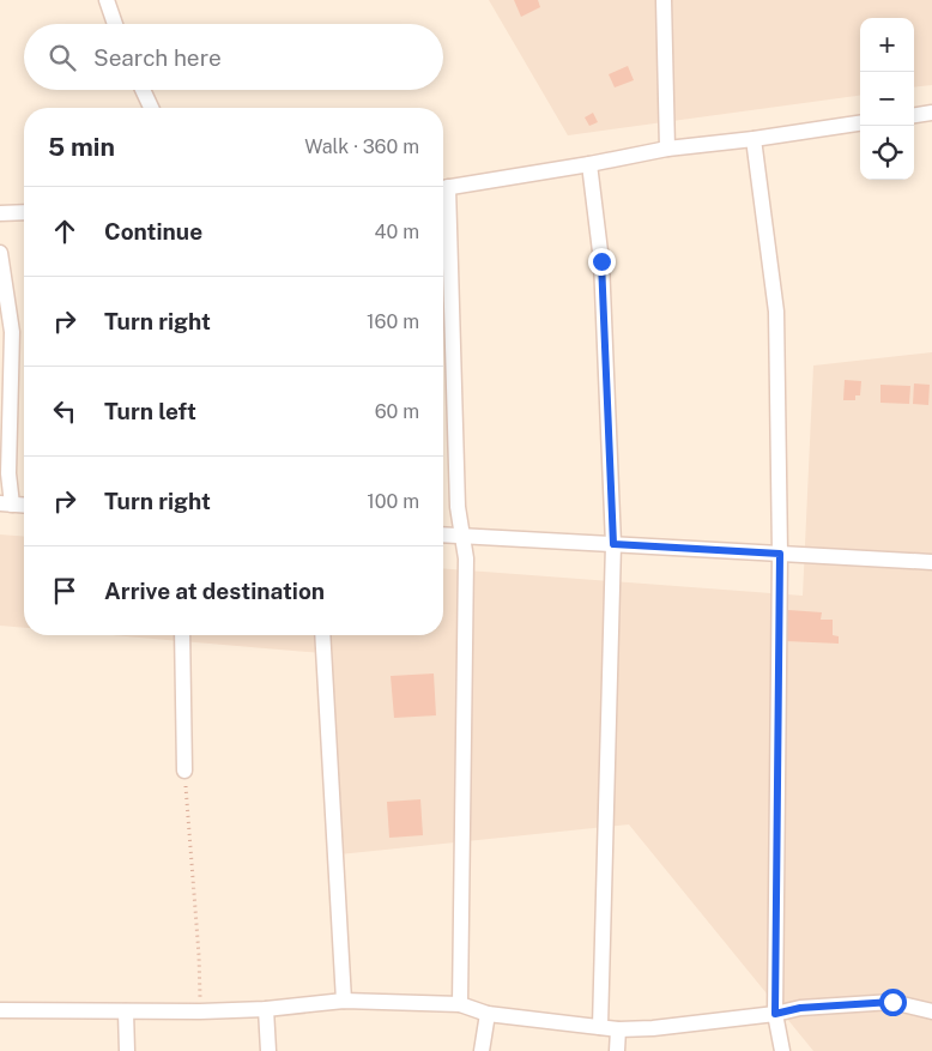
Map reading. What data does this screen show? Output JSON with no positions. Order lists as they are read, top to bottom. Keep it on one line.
{"page":{"map_buttons":["+","−"],"search":"Search here","heading":["5 min","Walk · 360 m"],"list":[["Continue","40 m"],["Turn right","160 m"],["Turn left","60 m"],["Turn right","100 m"],"Arrive at destination"]}}
